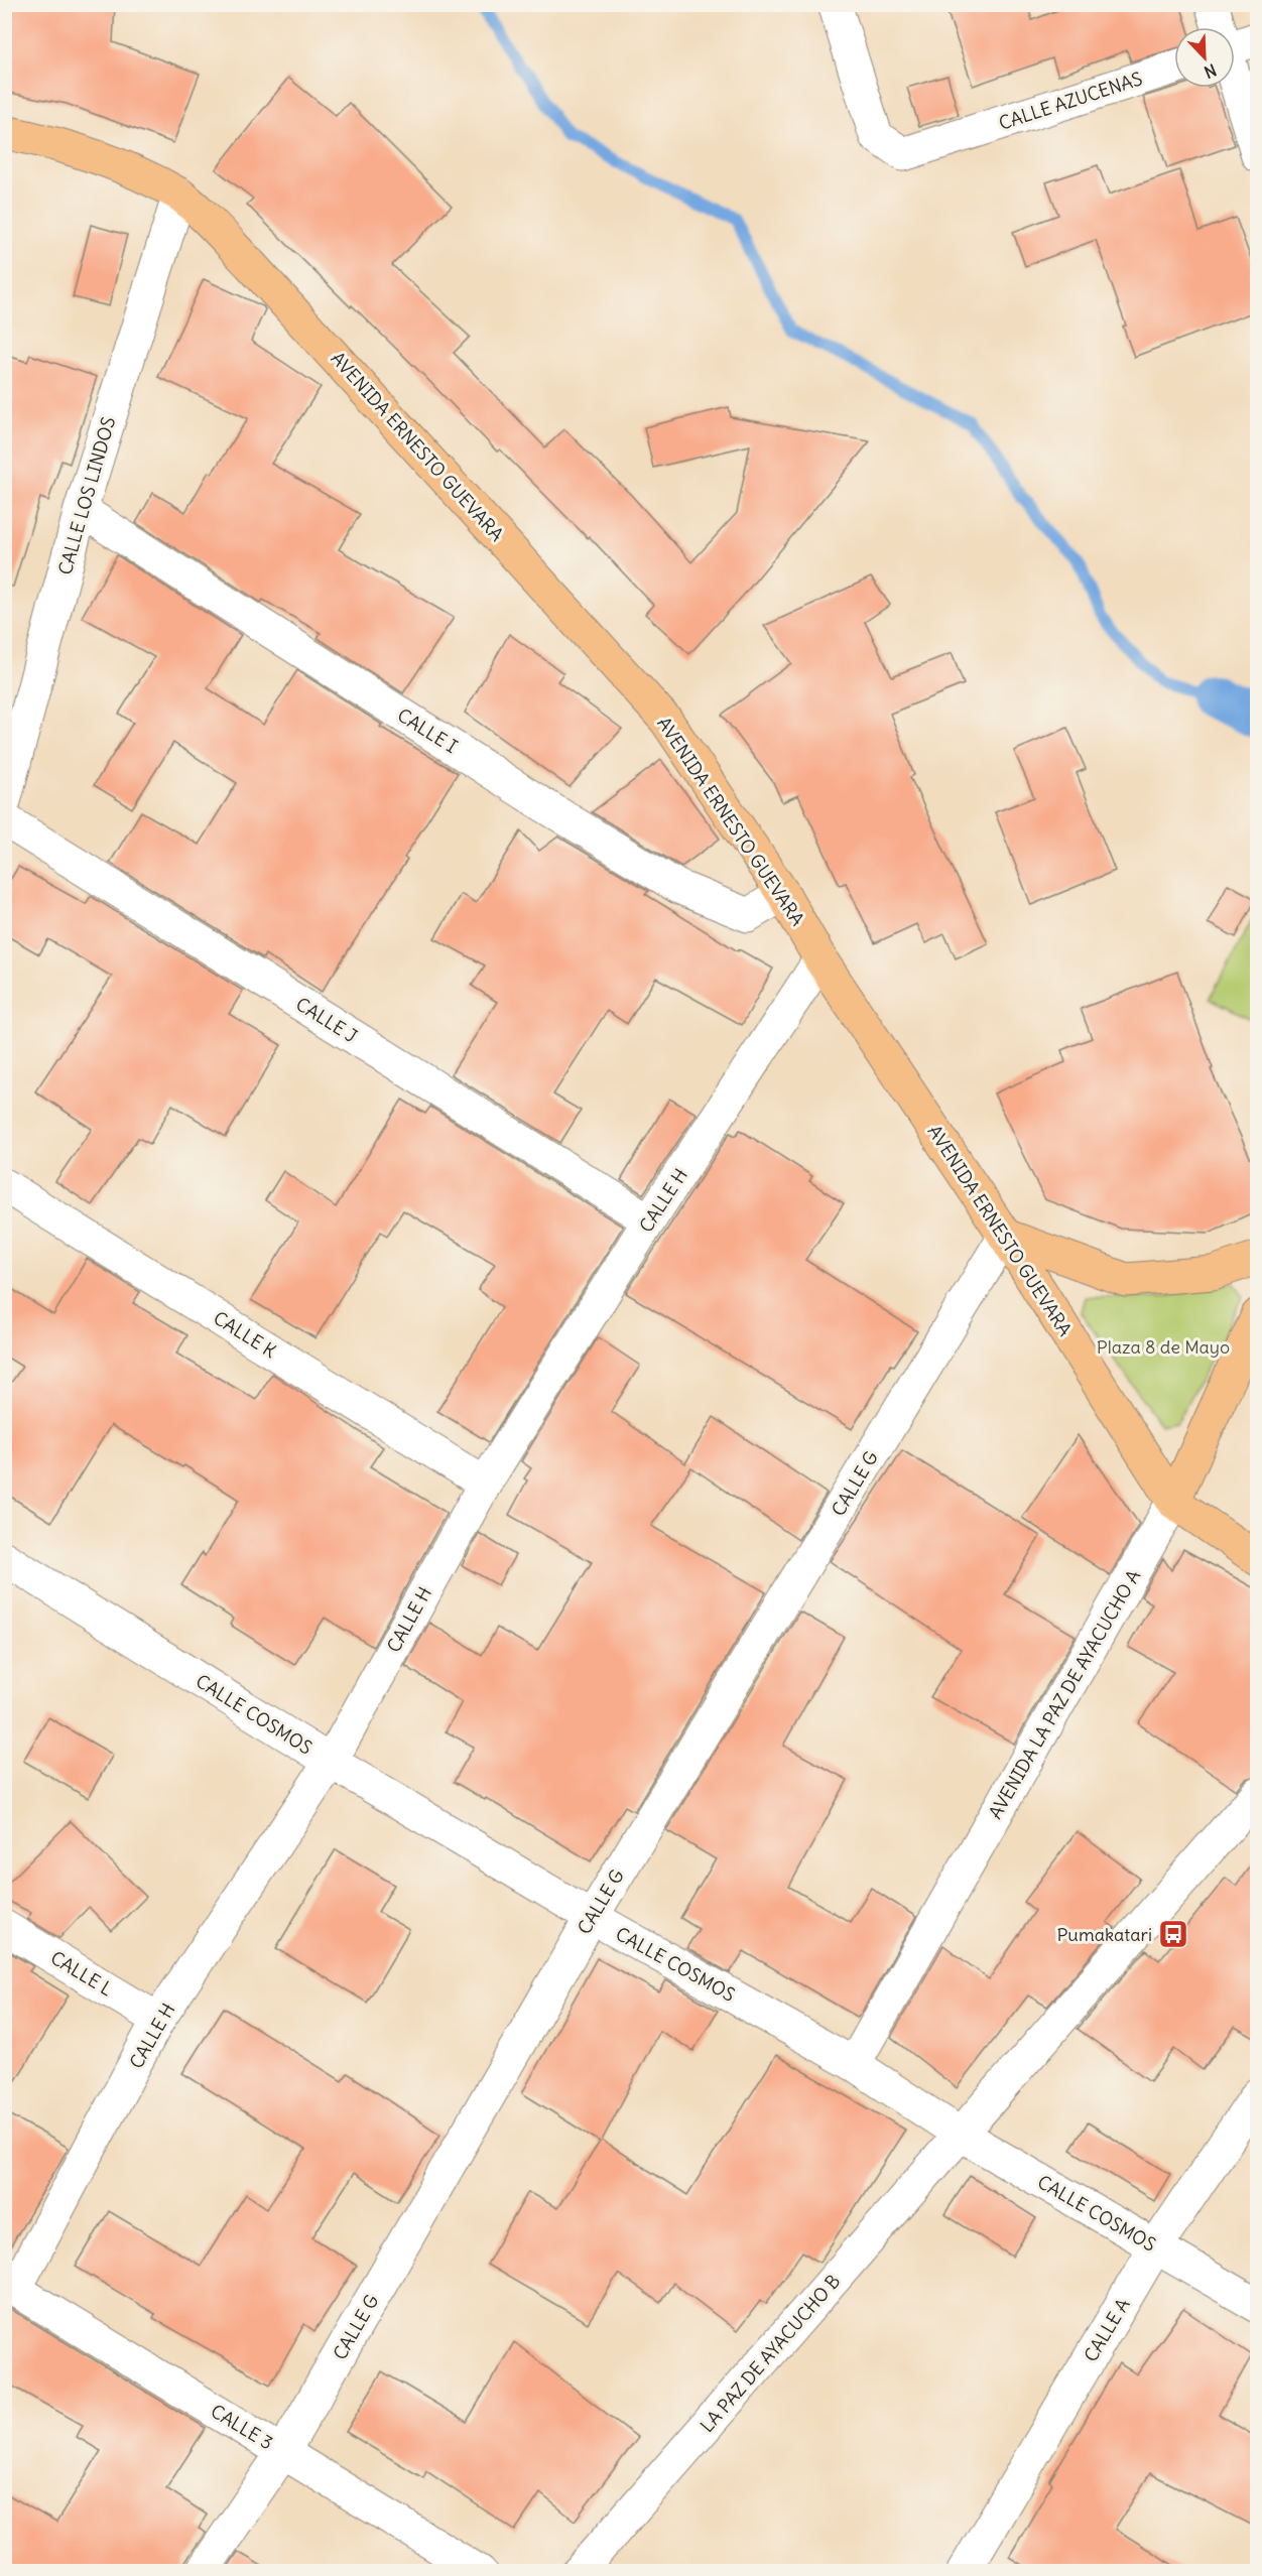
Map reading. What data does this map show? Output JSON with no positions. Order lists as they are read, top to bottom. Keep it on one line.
{"streets":{"main road":["AVENIDA ERNESTO GUEVARA","AVENIDA LA PAZ DE AYACUCHO A"],"street":["CALLE AZUCENAS","CALLE LOS LINDOS","CALLE I","CALLE J","CALLE H","CALLE K","CALLE G","CALLE COSMOS","CALLE L","CALLE A","LA PAZ DE AYACUCHO B","CALLE 3"]},"crossings":[["AVENIDA ERNESTO GUEVARA","CALLE LOS LINDOS"],["AVENIDA ERNESTO GUEVARA","CALLE I"],["AVENIDA ERNESTO GUEVARA","CALLE H"],["AVENIDA ERNESTO GUEVARA","CALLE G"],["AVENIDA ERNESTO GUEVARA","AVENIDA LA PAZ DE AYACUCHO A"],["CALLE LOS LINDOS","CALLE I"],["CALLE J","CALLE H"],["CALLE H","CALLE K"],["CALLE H","CALLE COSMOS"],["CALLE H","CALLE L"],["CALLE H","CALLE 3"],["CALLE G","CALLE COSMOS"],["CALLE G","CALLE 3"],["AVENIDA LA PAZ DE AYACUCHO A","CALLE COSMOS"],["CALLE COSMOS","CALLE A"],["CALLE COSMOS","LA PAZ DE AYACUCHO B"]],"parks":["Plaza 8 de Mayo"],"places":{"bus stop":["Pumakatari"]},"north":"bottom right"}
